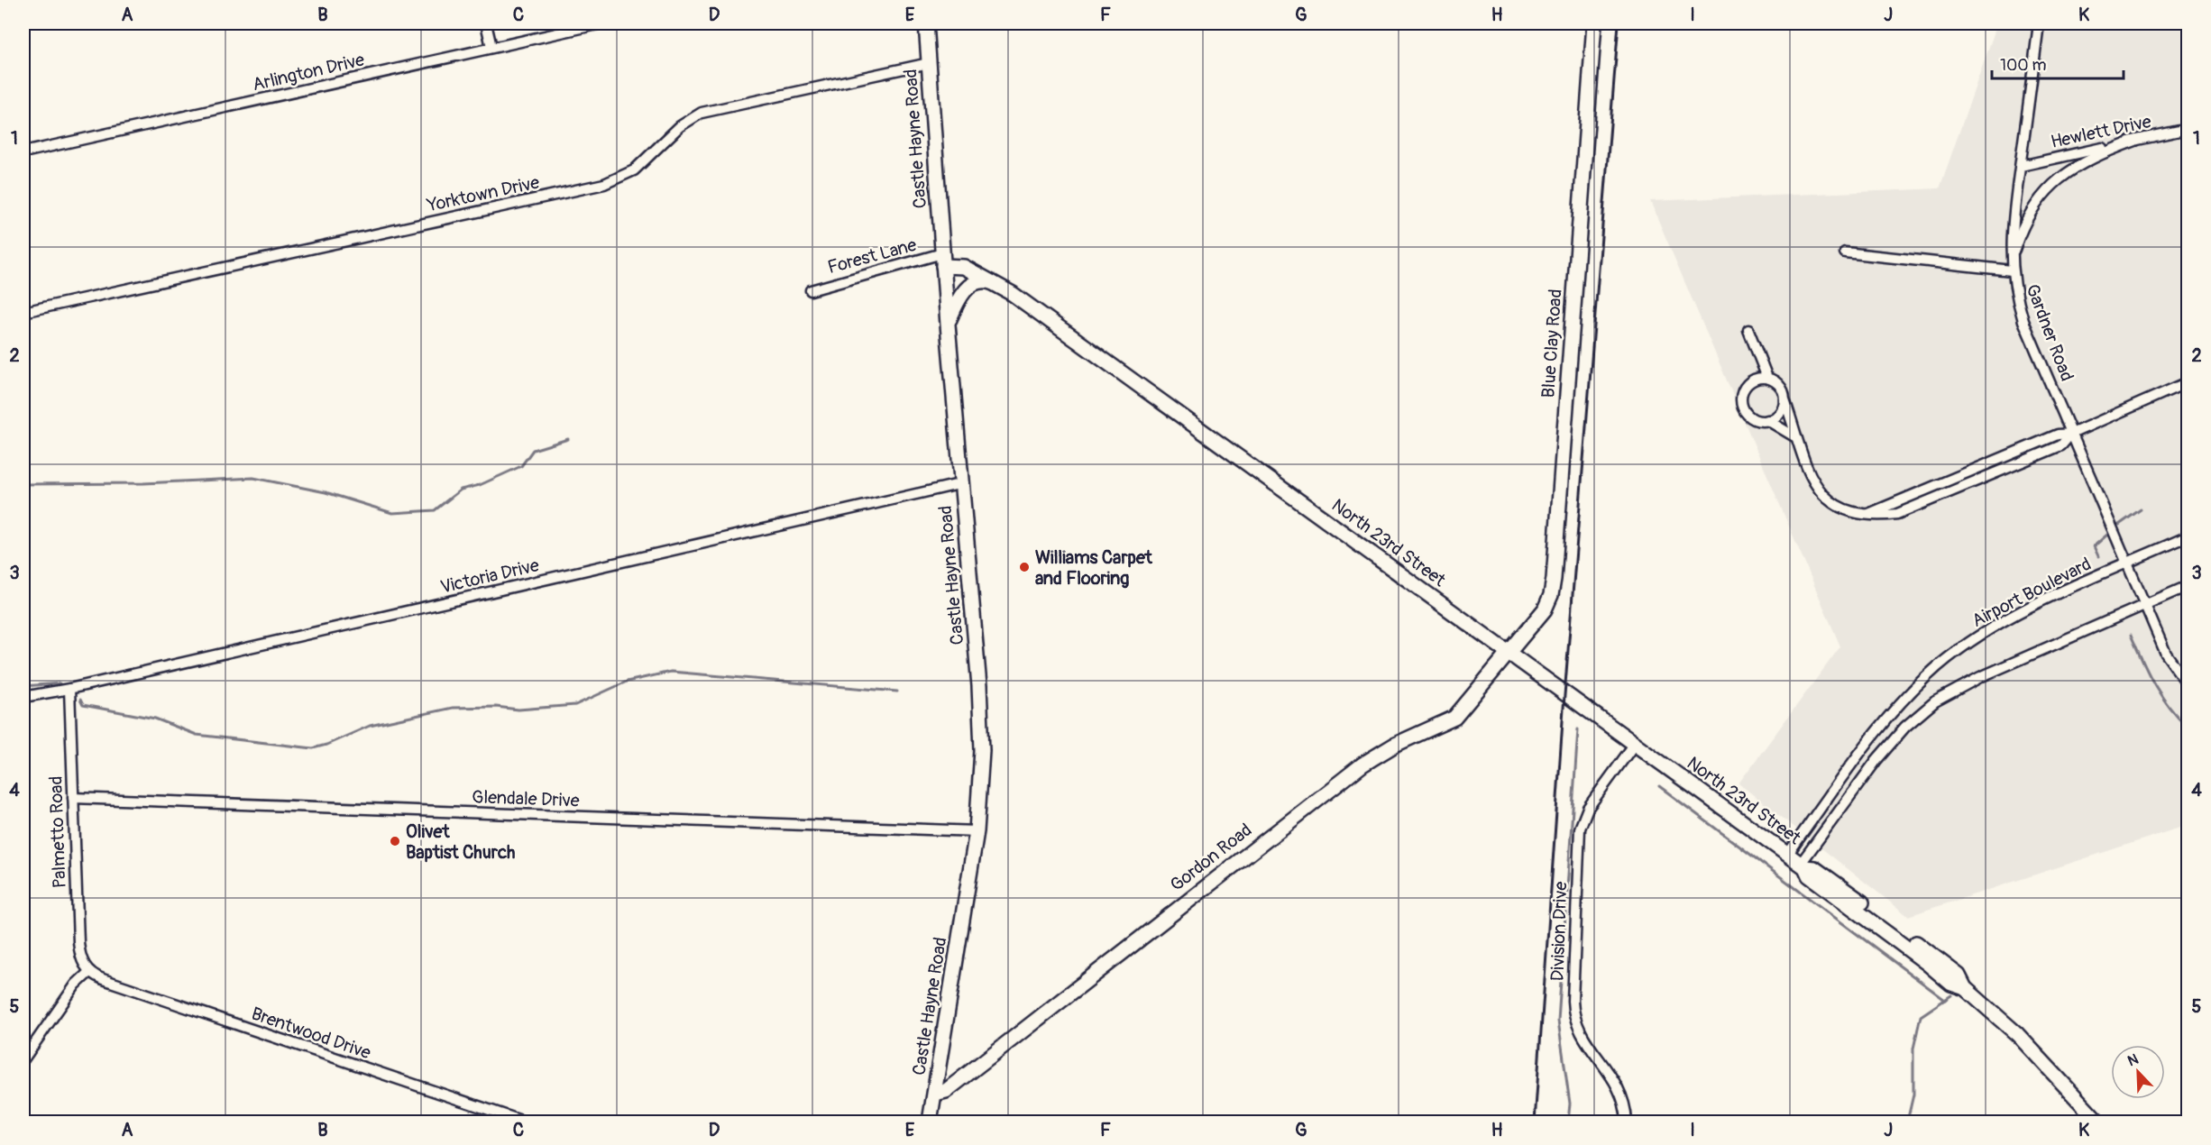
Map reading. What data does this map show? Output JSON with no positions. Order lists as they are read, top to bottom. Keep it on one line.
{"streets":{"main road":["Castle Hayne Road","Blue Clay Road","North 23rd Street","Gordon Road"],"street":["Arlington Drive","Hewlett Drive","Yorktown Drive","Forest Lane","Gardner Road","Victoria Drive","Airport Boulevard","Glendale Drive","Palmetto Road","Division Drive","Brentwood Drive"]},"crossings":[["Hewlett Drive","Gardner Road"],["Castle Hayne Road","Yorktown Drive"],["Castle Hayne Road","Forest Lane"],["Castle Hayne Road","North 23rd Street"],["Castle Hayne Road","Victoria Drive"],["Castle Hayne Road","Glendale Drive"],["Castle Hayne Road","Gordon Road"],["Forest Lane","North 23rd Street"],["Gardner Road","Airport Boulevard"],["Blue Clay Road","North 23rd Street"],["Blue Clay Road","Gordon Road"],["North 23rd Street","Airport Boulevard"],["North 23rd Street","Gordon Road"],["North 23rd Street","Division Drive"],["Victoria Drive","Palmetto Road"],["Glendale Drive","Palmetto Road"],["Palmetto Road","Brentwood Drive"]],"places":["Williams Carpet and Flooring","Olivet Baptist Church"],"scale_bar":"100 m","north":"top left","grid":{"columns":["A","B","C","D","E","F","G","H","I","J","K"],"rows":["1","2","3","4","5"]}}
